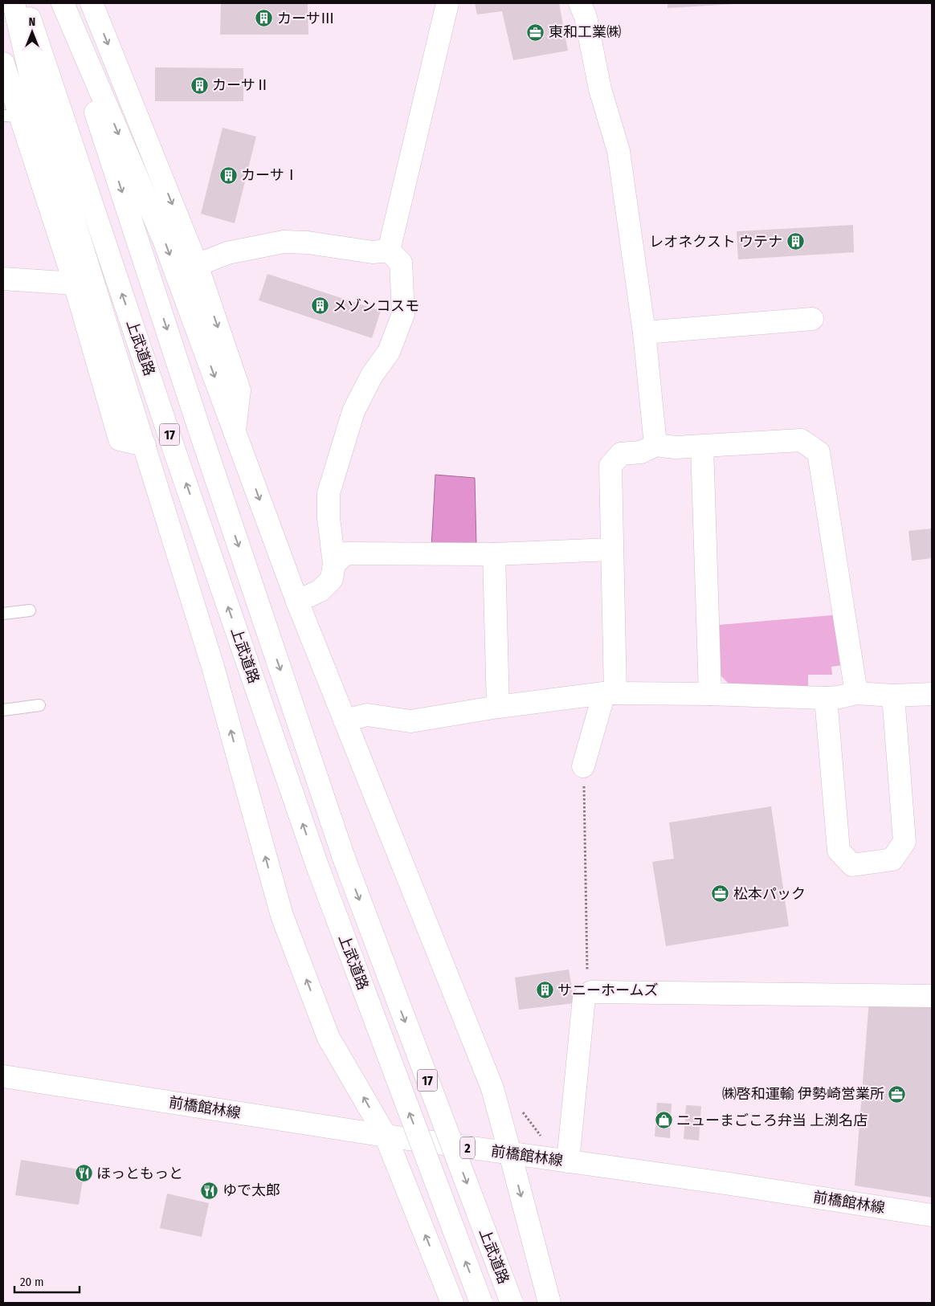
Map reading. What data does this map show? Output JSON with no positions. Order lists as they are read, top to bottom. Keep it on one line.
{"streets":{"main road":["上武道路","17","前橋館林線","2"]},"places":{"building":["カーサⅢ","カーサⅡ","カーサⅠ","レオネクスト ウテナ","メゾンコスモ","サニーホームズ"],"office":["東和工業㈱","松本パック","㈱啓和運輸 伊勢崎営業所"],"shop":["ニューまごころ弁当 上渕名店"],"restaurant":["ほっともっと","ゆで太郎"]},"scale_bar":"20 m","north":"top"}
